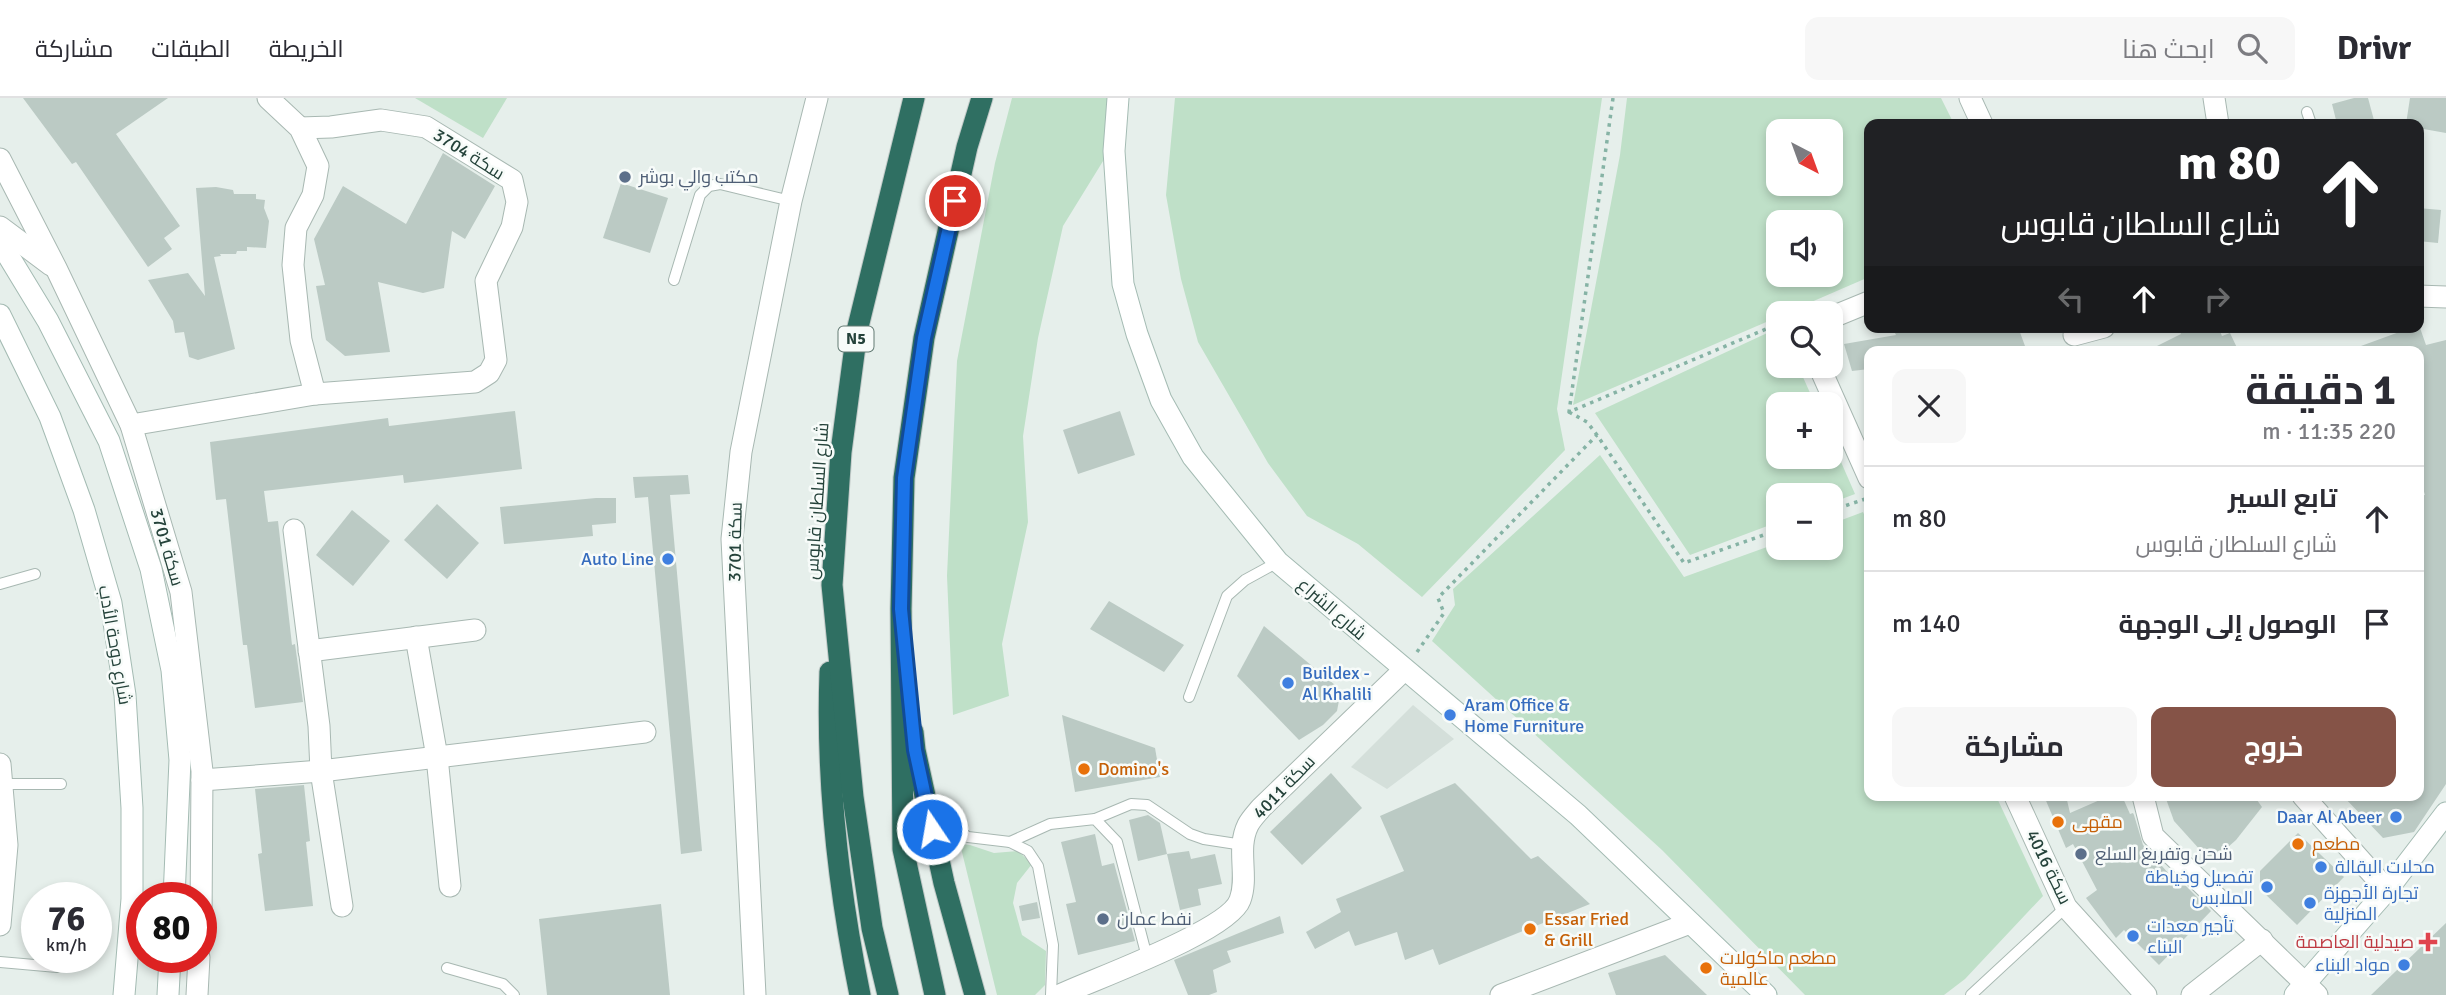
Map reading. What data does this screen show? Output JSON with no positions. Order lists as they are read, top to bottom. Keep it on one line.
{"streets":{"highway":["N5","شارع السلطان قابوس"],"street":["سكة 3704","سكة 3701","شارع الشراع","شارع دوحة الأدب","سكة 4011","سكة 4016"]},"crossings":[["سكة 3704","سكة 3701"],["شارع الشراع","سكة 4011"]],"places":{"other":["مكتب والي بوشر","Auto Line","Buildex - Al Khalili","Aram Office & Home Furniture","Domino's","Daar Al Abeer","مقهى","مطعم","شحن وتفريغ السلع","محلات البقالة","تفصيل وخياطة الملابس","تجارة الأجهزة المنزلية","نفط عمان","Essar Fried & Grill","تأجير معدات البناء","مواد البناء","مطعم ماكولات عالمية"],"health":["صيدلية العاصمة"]},"north":"bottom right","page":{"header":"Drivr","search":"ابحث هنا","nav":["الخريطة","الطبقات","مشاركة"],"map_buttons":["+","−"],"turn":["80 m","شارع السلطان قابوس"],"heading":["1 دقيقة","220 m · 11:35"],"list":[{"name":"تابع السير","note":"شارع السلطان قابوس","value":"80 m"},{"name":"الوصول إلى الوجهة","value":"140 m"}],"buttons":["خروج","مشاركة"],"speed":"76 km/h","limit":"80"}}
